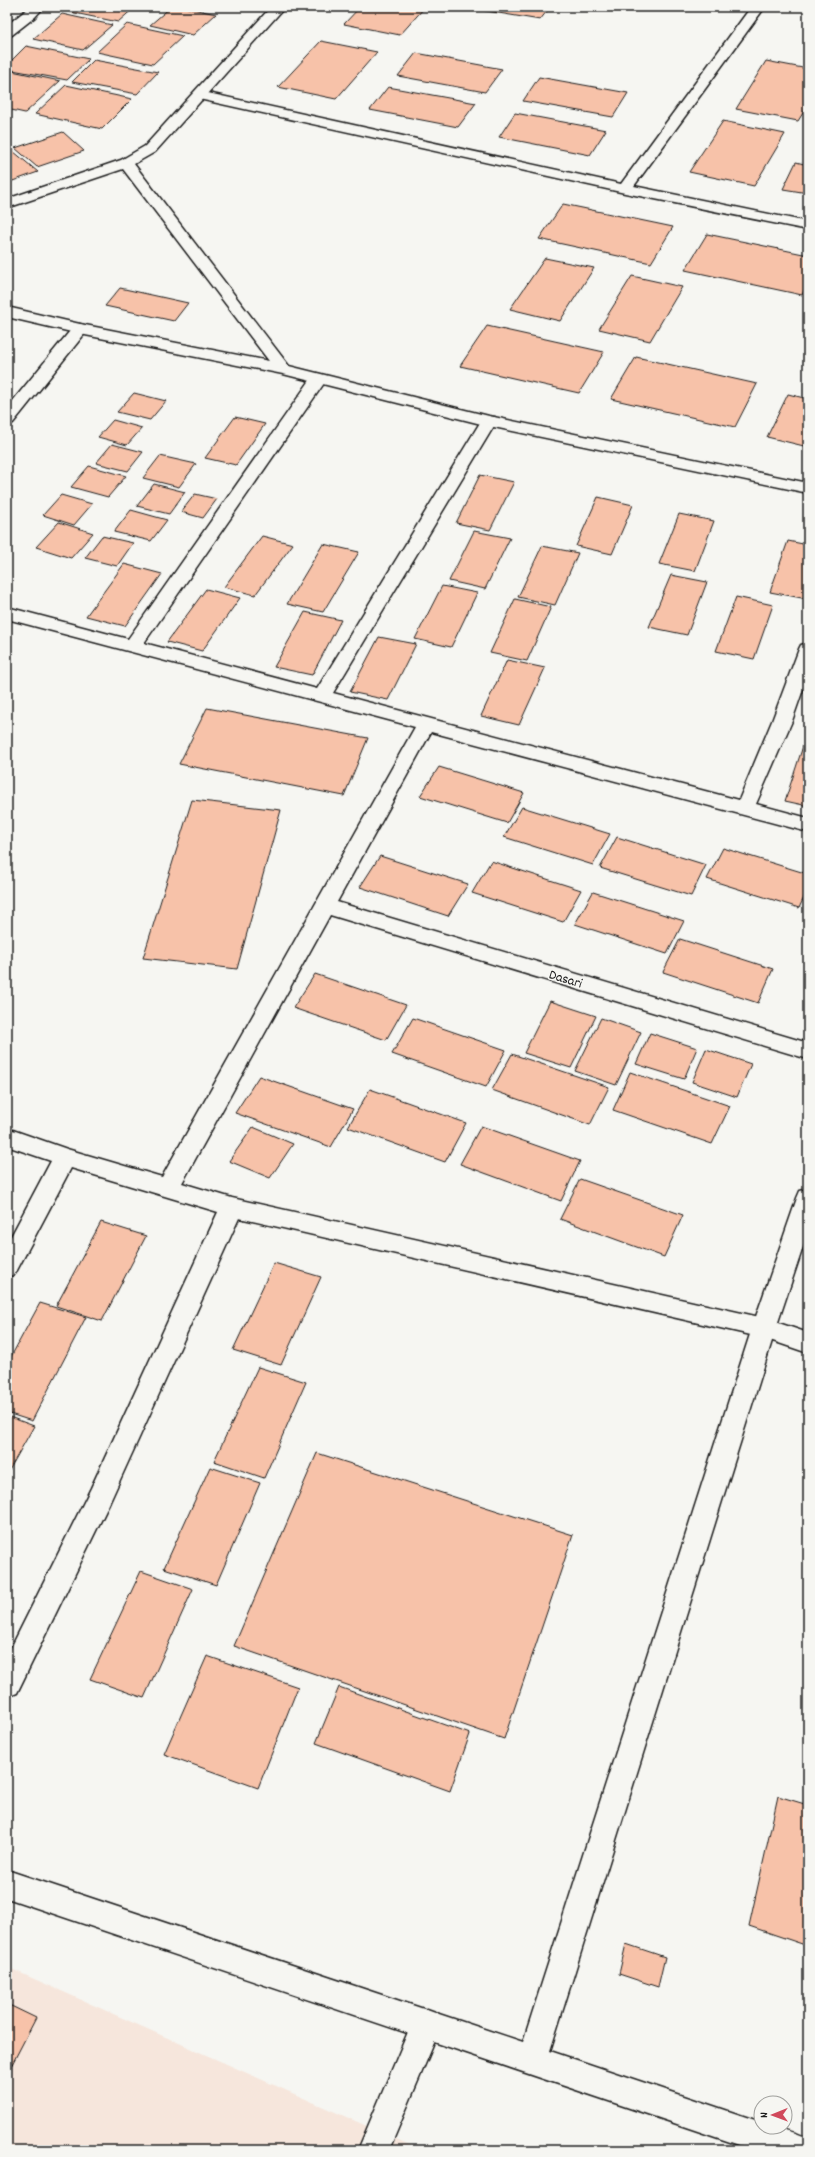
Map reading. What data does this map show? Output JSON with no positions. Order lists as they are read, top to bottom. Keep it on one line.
{"streets":{"street":["Dasari"]},"north":"left"}
